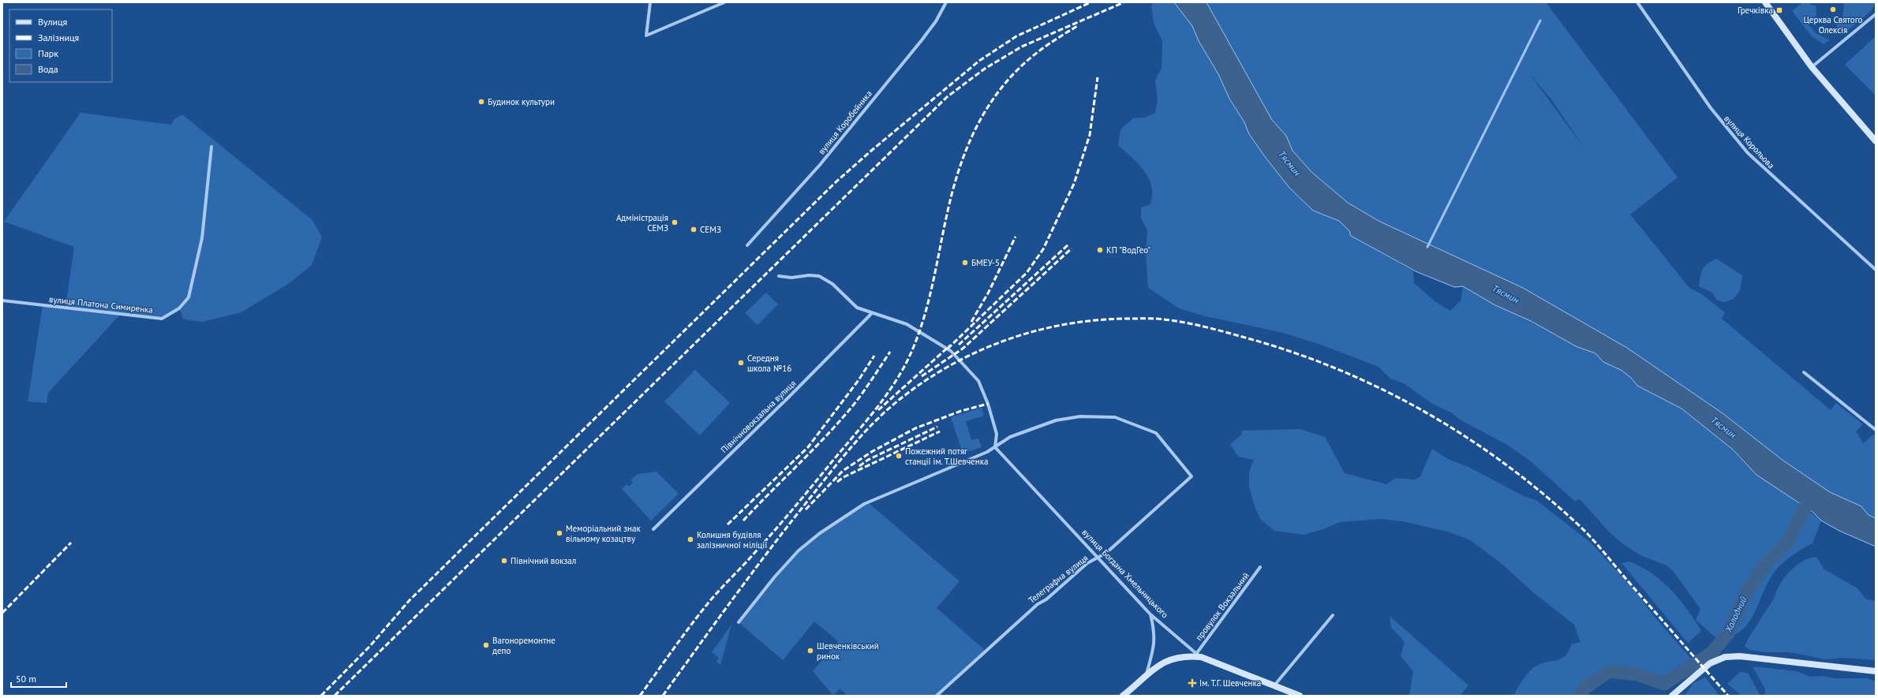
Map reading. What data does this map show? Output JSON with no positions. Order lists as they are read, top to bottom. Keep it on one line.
{"streets":{"street":["вулиця Коробейника","вулиця Корольова","вулиця Платона Симиренка","Північновокзальна вулиця","вулиця Богдана Хмельницького","Телеграфна вулиця","провулок Вокзальний"]},"crossings":[["вулиця Богдана Хмельницького","Телеграфна вулиця"],["вулиця Богдана Хмельницького","провулок Вокзальний"]],"water":["Тясмин","Холодний"],"places":{"other":["Церква Святого Олексія","Будинок культури","Адміністрація СЕМЗ","СЕМЗ","КП \"ВодГео\"","БМЕУ-5","Середня школа №16","Пожежний потяг станції ім. Т.Шевченка","Меморіальний знак вільному козацтву","Колишня будівля залізничної міліції","Північний вокзал","Вагоноремонтне депо","Шевченківський ринок"],"transit":["Гречківка"],"health":["Ім. Т.Г. Шевченка"]},"legend":["Вулиця","Залізниця","Парк","Вода"],"scale_bar":"50 m"}
